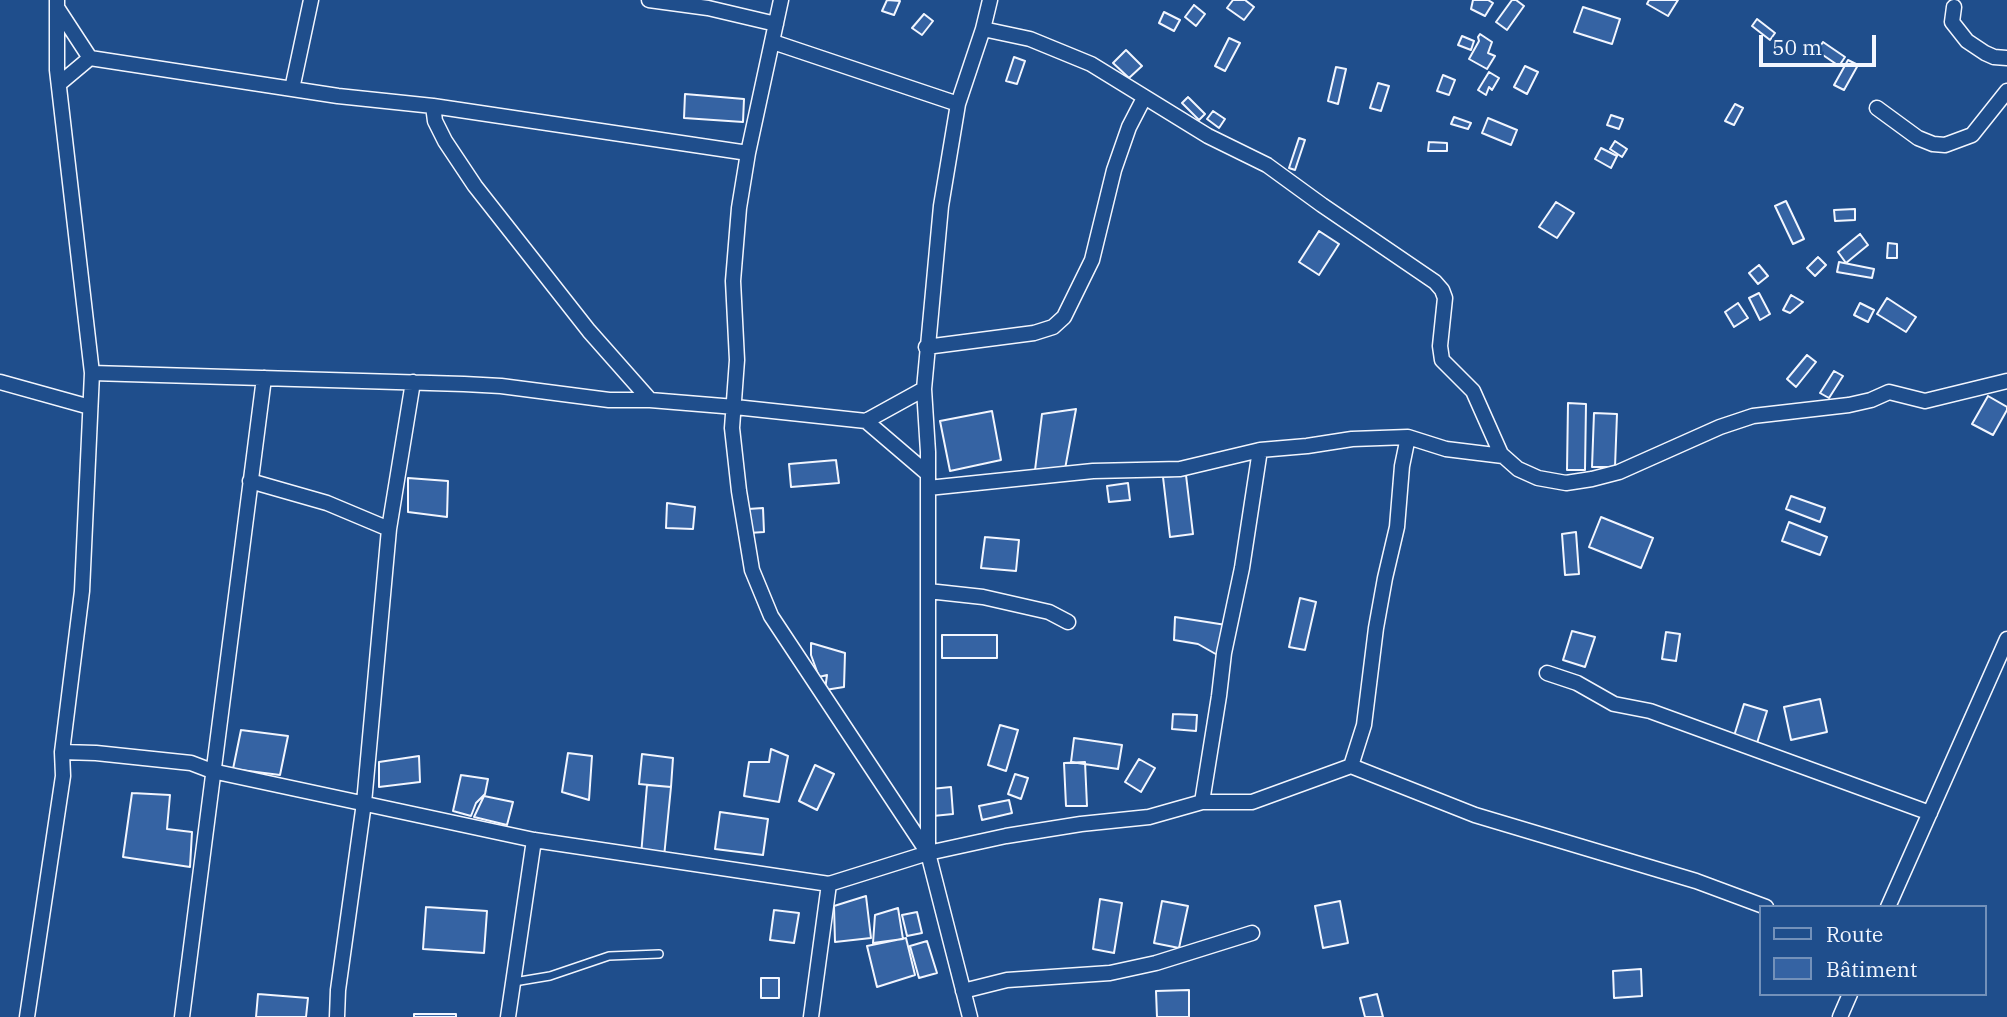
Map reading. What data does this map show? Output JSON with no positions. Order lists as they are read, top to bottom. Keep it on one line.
{"legend":["Route","Bâtiment"],"scale_bar":"50 m"}
